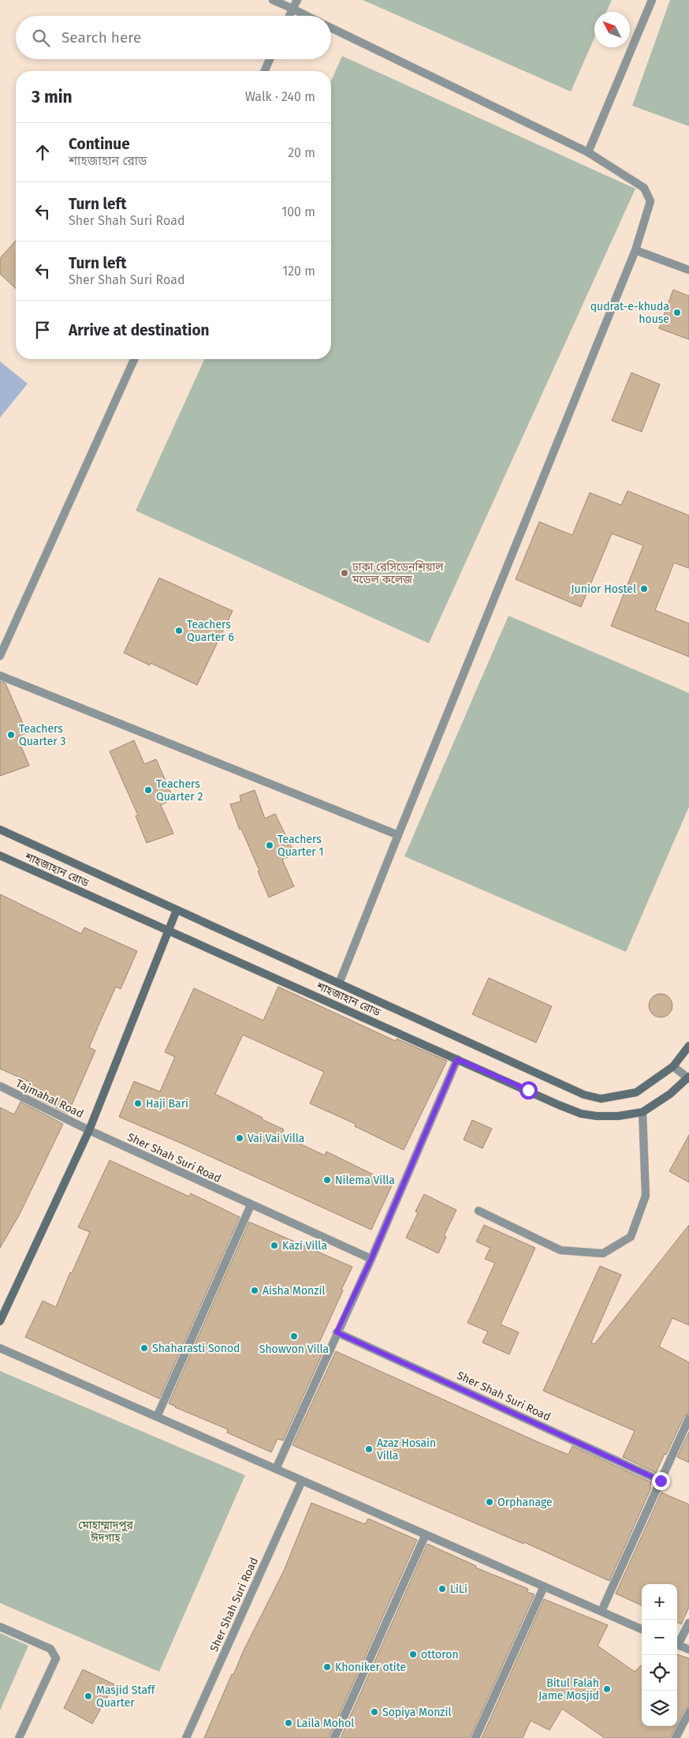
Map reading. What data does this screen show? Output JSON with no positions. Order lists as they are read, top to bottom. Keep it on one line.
{"streets":{"street":["শাহজাহান রোড","Tajmahal Road","Sher Shah Suri Road"]},"crossings":[["Tajmahal Road","Sher Shah Suri Road"]],"parks":["মোহাম্মাদপুর ঈদগাহ"],"places":["qudrat-e-khuda house","ঢাকা রেসিডেনশিয়াল মডেল কলেজ","Junior Hostel","Teachers Quarter 6","Teachers Quarter 3","Teachers Quarter 2","Teachers Quarter 1","Haji Bari","Vai Vai Villa","Nilema Villa","Kazi Villa","Aisha Monzil","Showvon Villa","Shaharasti Sonod","Azaz Hosain Villa","Orphanage","LiLi","ottoron","Khoniker otite","Bitul Falah Jame Mosjid","Masjid Staff Quarter","Sopiya Monzil","Laila Mohol"],"north":"top left","page":{"search":"Search here","heading":["3 min","Walk · 240 m"],"list":[["Continue","শাহজাহান রোড","20 m"],["Turn left","Sher Shah Suri Road","100 m"],["Turn left","Sher Shah Suri Road","120 m"],"Arrive at destination"],"map_buttons":["+","−"]}}
